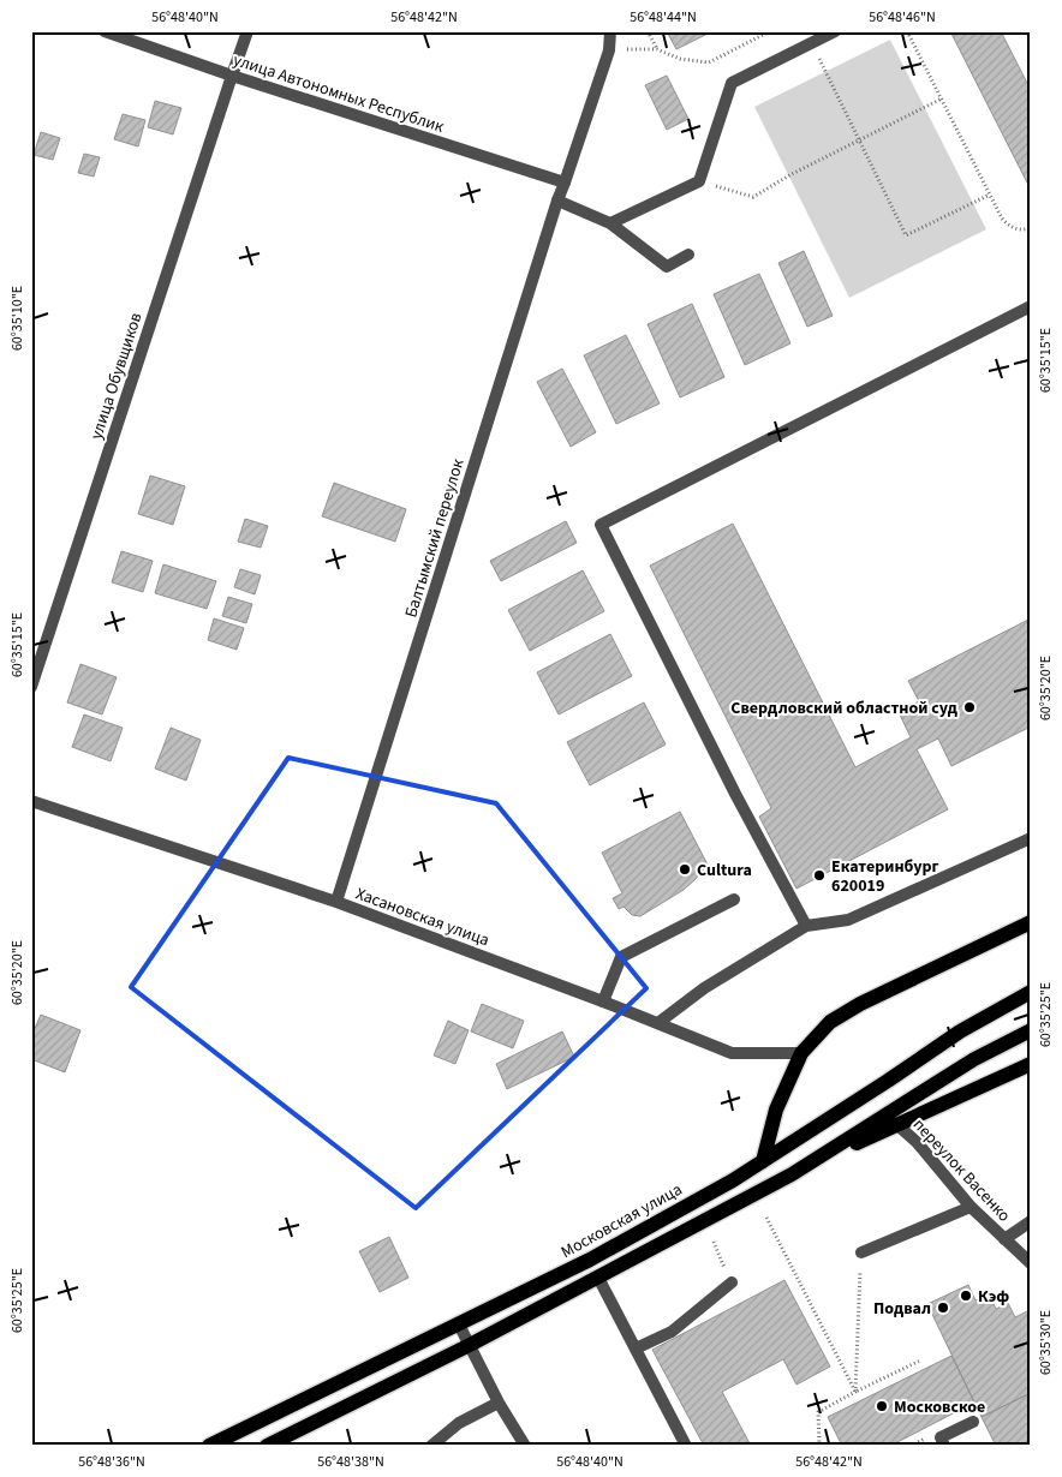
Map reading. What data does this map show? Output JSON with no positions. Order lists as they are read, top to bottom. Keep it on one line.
{"streets":{"main road":["Московская улица"],"street":["улица Автономных Республик","улица Обувщиков","Балтымский переулок","Хасановская улица","переулок Васенко"]},"crossings":[["улица Автономных Республик","улица Обувщиков"],["улица Автономных Республик","Балтымский переулок"],["Балтымский переулок","Хасановская улица"]],"places":["Свердловский областной суд","Cultura","Екатеринбург 620019","Кэф","Подвал","Московское"],"coordinates":["56°48'40\"N","56°48'42\"N","56°48'44\"N","56°48'46\"N","60°35'10\"E","60°35'15\"E","60°35'20\"E","60°35'25\"E","60°35'30\"E","56°48'36\"N","56°48'38\"N"]}
